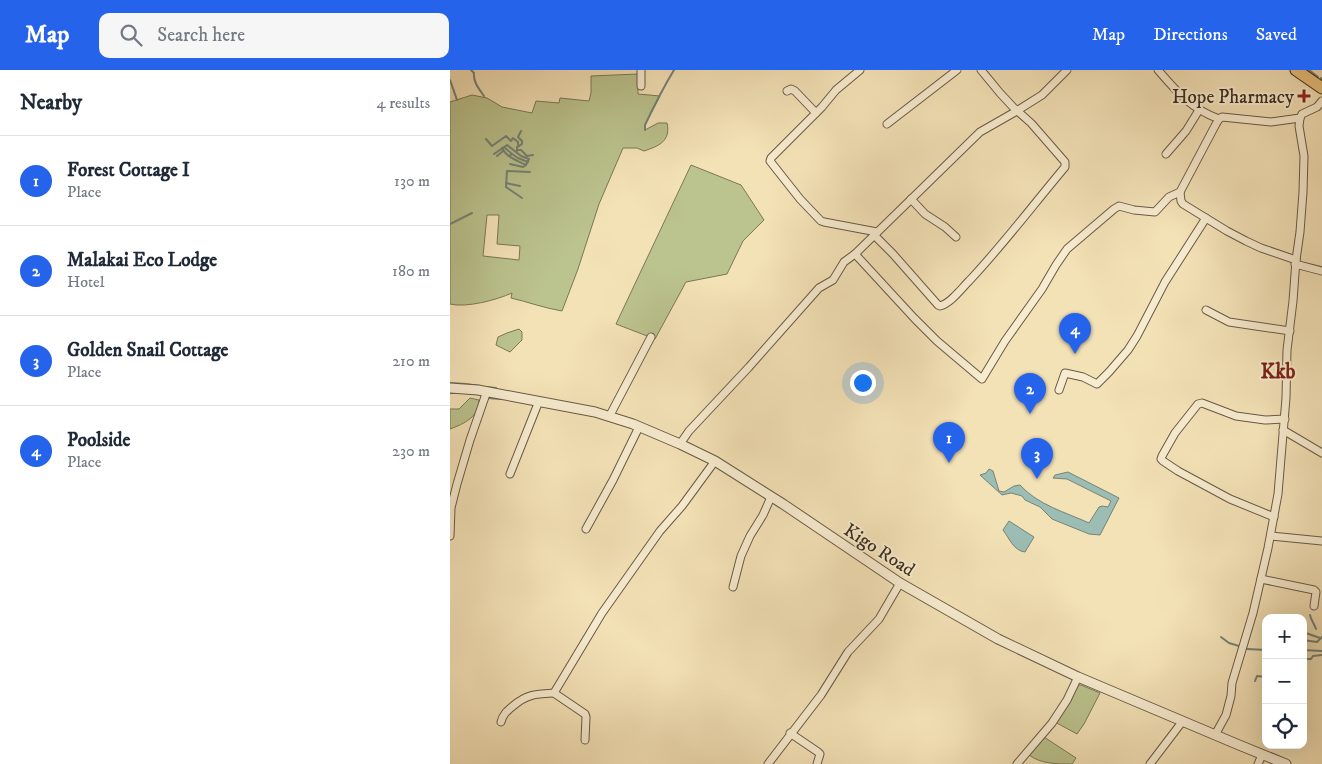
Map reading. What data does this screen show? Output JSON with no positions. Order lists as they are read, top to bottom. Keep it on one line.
{"streets":{"street":["Kigo Road"]},"districts":["Kkb"],"places":{"health":["Hope Pharmacy"]},"page":{"header":"Map","search":"Search here","nav":["Map","Directions","Saved"],"heading":["Nearby","4 results"],"list":[{"mark":"1","name":"Forest Cottage I","note":"Place","value":"130 m"},{"mark":"2","name":"Malakai Eco Lodge","note":"Hotel","value":"180 m"},{"mark":"3","name":"Golden Snail Cottage","note":"Place","value":"210 m"},{"mark":"4","name":"Poolside","note":"Place","value":"230 m"}],"pins":["4","2","1","3"],"map_buttons":["+","−"]}}
